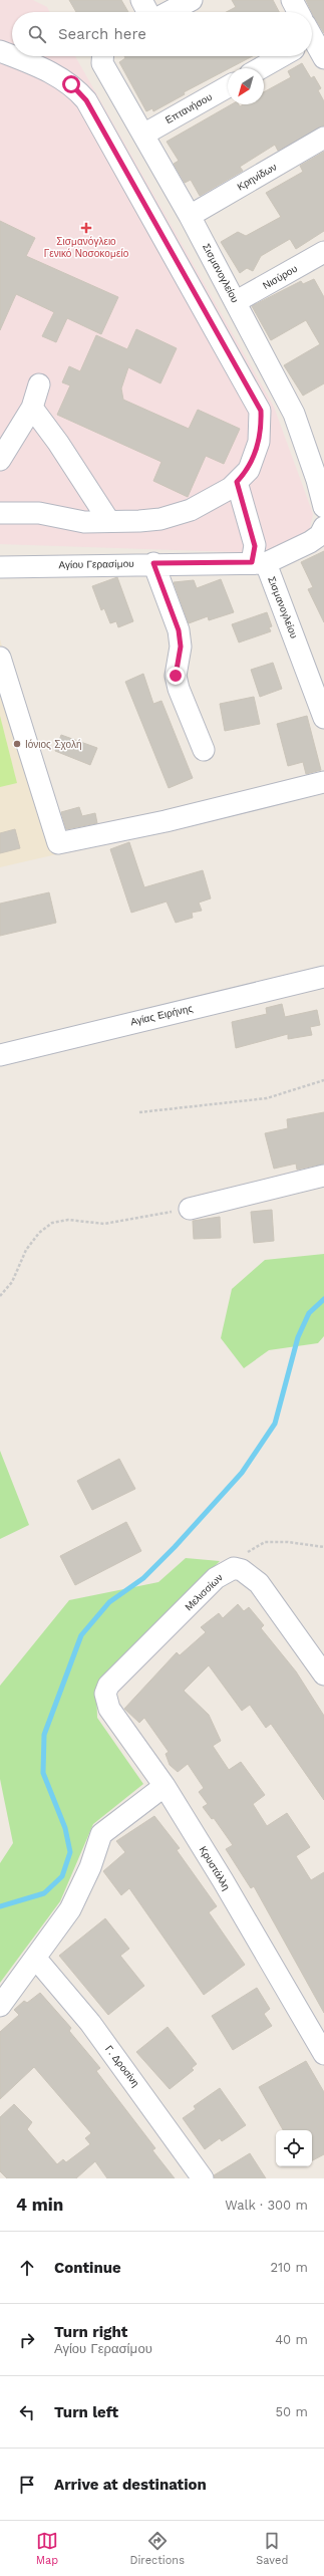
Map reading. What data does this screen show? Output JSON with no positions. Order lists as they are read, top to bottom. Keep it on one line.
{"streets":{"street":["Επτανήσου","Κρηνίδων","Σισμανογλείου","Νισύρου","Αγίου Γερασίμου","Αγίας Ειρήνης","Μελισσίων","Κρυστάλλη","Γ. Δροσίνη"]},"crossings":[["Επτανήσου","Σισμανογλείου"],["Κρηνίδων","Σισμανογλείου"],["Σισμανογλείου","Νισύρου"],["Σισμανογλείου","Αγίου Γερασίμου"],["Μελισσίων","Κρυστάλλη"]],"places":{"health":["Σισμανόγλειο Γενικό Νοσοκομείο"],"other":["Ιόνιος Σχολή"]},"north":"bottom left","page":{"search":"Search here","heading":["4 min","Walk · 300 m"],"list":[["Continue","210 m"],["Turn right","Αγίου Γερασίμου","40 m"],["Turn left","50 m"],"Arrive at destination"],"nav":["Map","Directions","Saved"]}}
